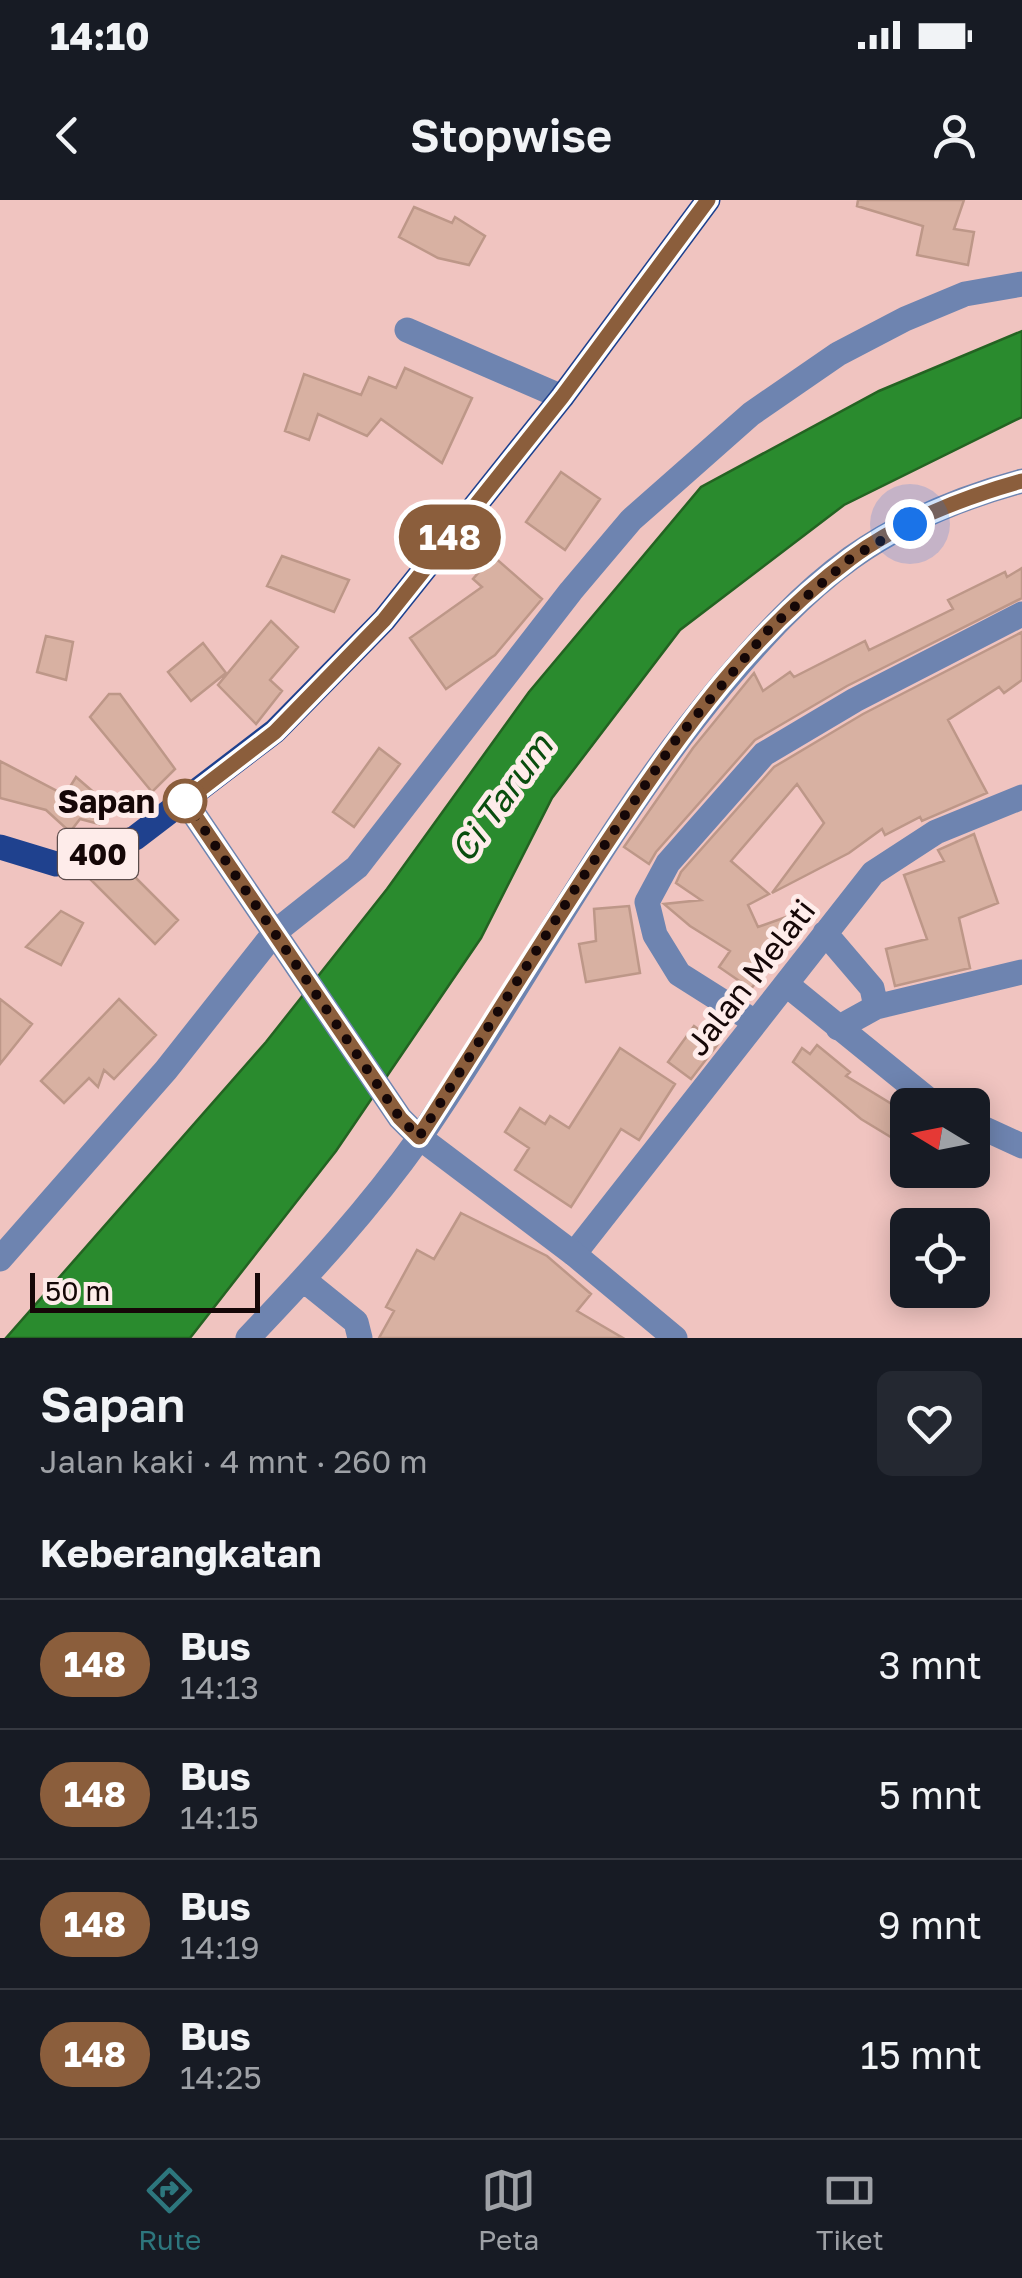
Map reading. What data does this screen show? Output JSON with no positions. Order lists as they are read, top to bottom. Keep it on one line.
{"streets":{"main road":["400"],"street":["Jalan Melati"]},"water":["Ci Tarum"],"places":["Sapan"],"lines":["bus line 148"],"scale_bar":"50 m","north":"left","page":{"status":"14:10","header":"Stopwise","on_map":"148","scale":"50 m","heading":[["Sapan","Jalan kaki · 4 mnt · 260 m"],"Keberangkatan"],"list":[{"mark":"148","name":"Bus","note":"14:13","value":"3 mnt"},{"mark":"148","name":"Bus","note":"14:15","value":"5 mnt"},{"mark":"148","name":"Bus","note":"14:19","value":"9 mnt"},{"mark":"148","name":"Bus","note":"14:25","value":"15 mnt"}],"tabs":["Rute","Peta","Tiket"]}}
